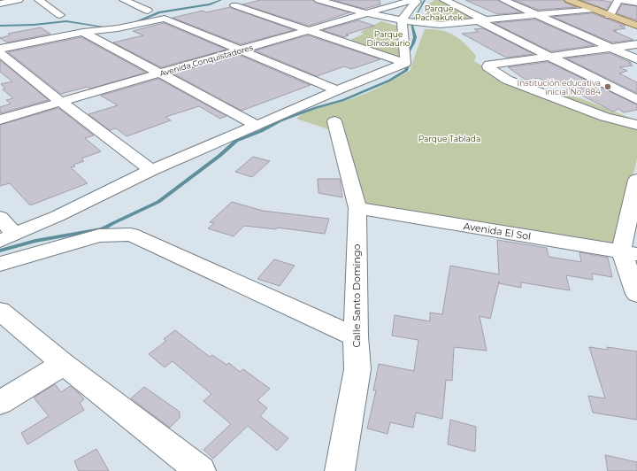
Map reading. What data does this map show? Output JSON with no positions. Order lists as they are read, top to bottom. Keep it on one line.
{"streets":{"street":["Avenida Conquistadores","Avenida El Sol","Calle Santo Domingo"]},"crossings":[["Avenida El Sol","Calle Santo Domingo"]],"parks":["Parque Pachakutek","Parque Dinosaurio","Parque Tablada"],"places":["Institución educativa inicial No. 884"]}
